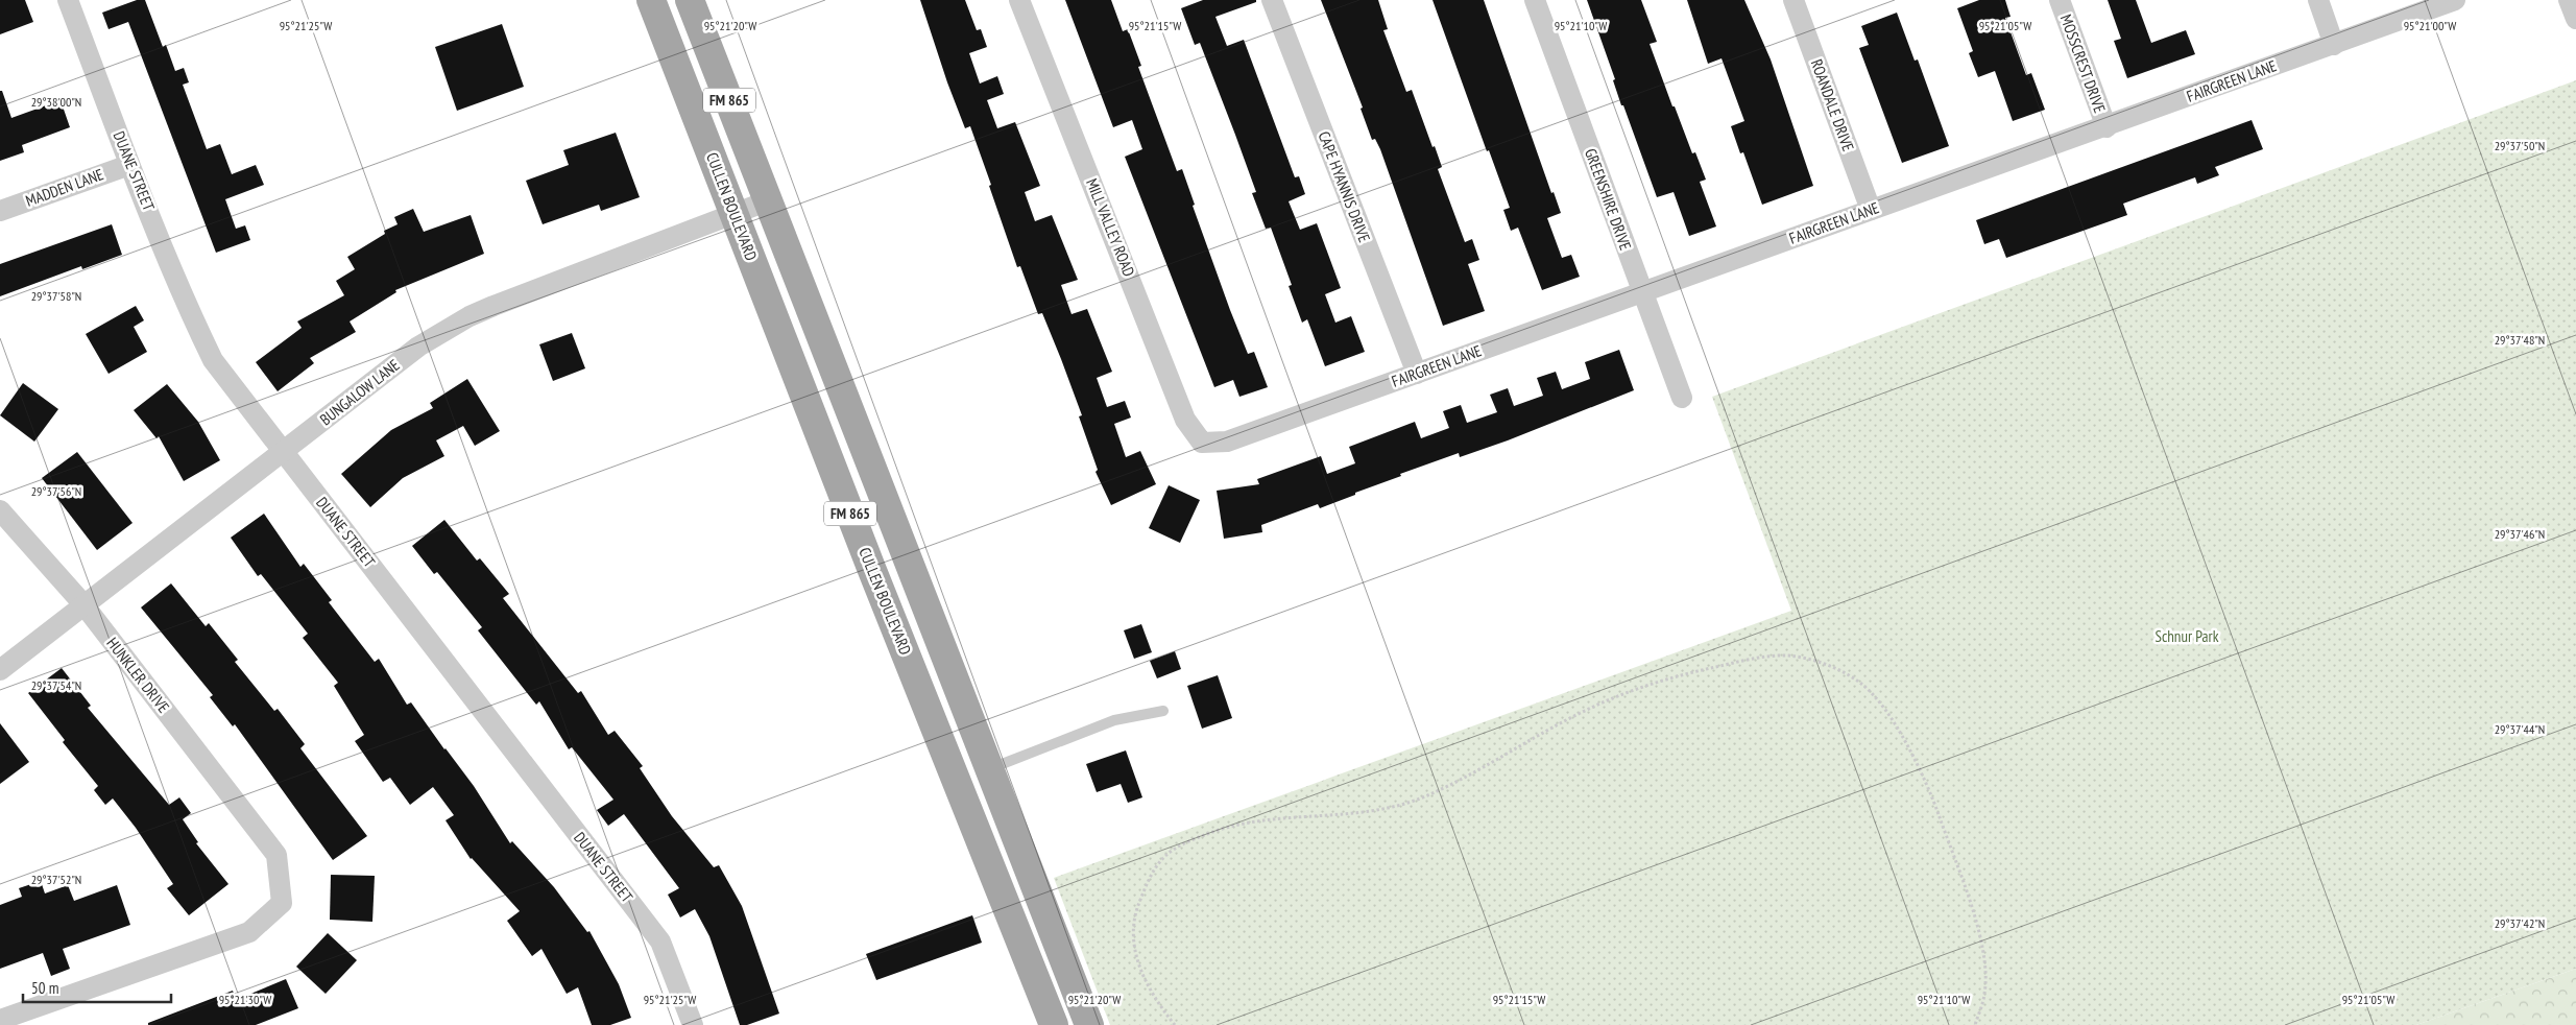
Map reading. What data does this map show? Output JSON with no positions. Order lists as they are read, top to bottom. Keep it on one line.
{"streets":{"main road":["FM 865","CULLEN BOULEVARD"],"street":["MOSSCREST DRIVE","FAIRGREEN LANE","ROANDALE DRIVE","DUANE STREET","CAPE HYANNIS DRIVE","MADDEN LANE","GREENSHIRE DRIVE","MILL VALLEY ROAD","BUNGALOW LANE","HUNKLER DRIVE"]},"crossings":[["MOSSCREST DRIVE","FAIRGREEN LANE"],["FAIRGREEN LANE","ROANDALE DRIVE"],["FAIRGREEN LANE","CAPE HYANNIS DRIVE"],["FAIRGREEN LANE","GREENSHIRE DRIVE"],["FAIRGREEN LANE","MILL VALLEY ROAD"],["FM 865","BUNGALOW LANE"],["DUANE STREET","MADDEN LANE"],["DUANE STREET","BUNGALOW LANE"],["CULLEN BOULEVARD","BUNGALOW LANE"],["BUNGALOW LANE","HUNKLER DRIVE"]],"parks":["Schnur Park"],"scale_bar":"50 m","coordinates":["95°21'25\"W","95°21'20\"W","95°21'15\"W","95°21'10\"W","95°21'05\"W","95°21'00\"W","29°38'00\"N","29°37'50\"N","29°37'58\"N","29°37'48\"N","29°37'56\"N","29°37'46\"N","29°37'54\"N","29°37'44\"N","29°37'52\"N","29°37'42\"N","95°21'30\"W"]}
